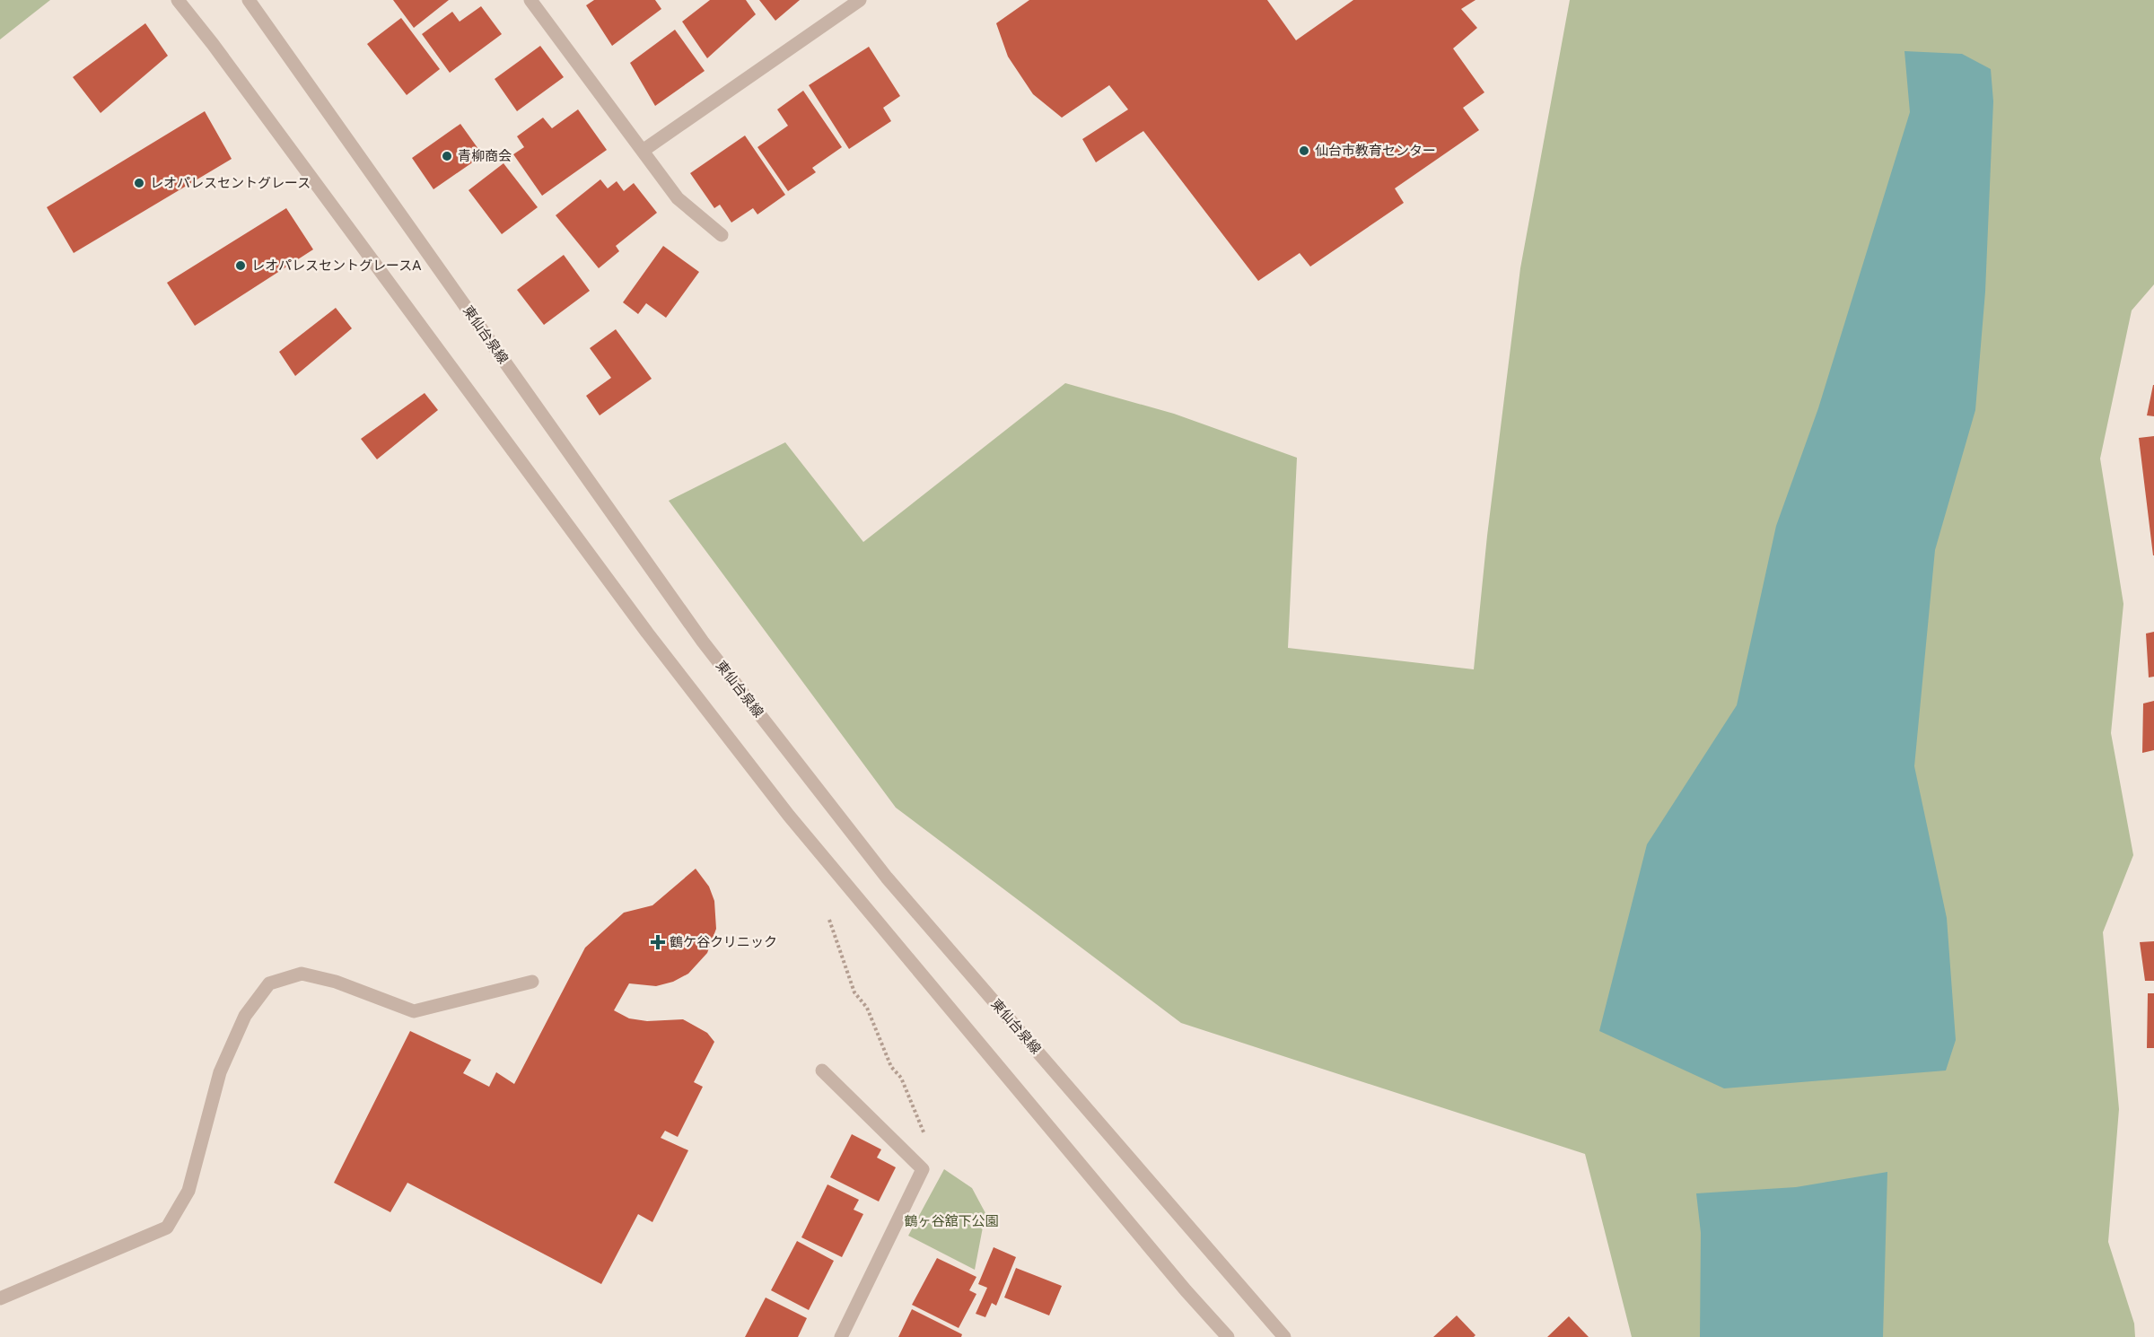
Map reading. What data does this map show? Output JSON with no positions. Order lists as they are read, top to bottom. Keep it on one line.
{"streets":{"street":["東仙台泉線"]},"parks":["鶴ヶ谷舘下公園"],"places":{"other":["仙台市教育センター","青柳商会","レオパレスセントグレース","レオパレスセントグレースA"],"health":["鶴ケ谷クリニック"]}}
